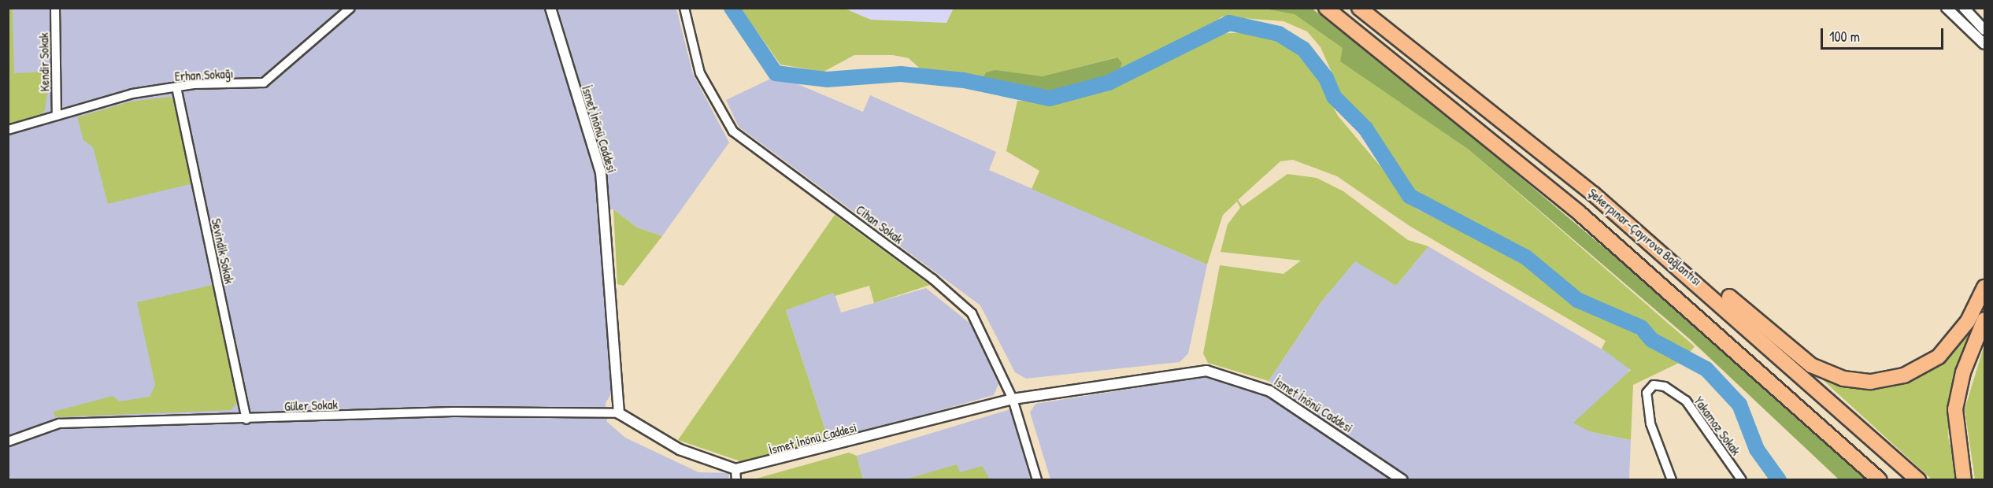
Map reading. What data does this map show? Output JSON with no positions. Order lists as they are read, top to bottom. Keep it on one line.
{"streets":{"highway":["Şekerpınar-Çayırova Bağlantısı"],"street":["Kendir Sokak","Erhan Sokağı","İsmet İnönü Caddesi","Cihan Sokak","Sevindik Sokak","Güler Sokak","Yakamoz Sokak"]},"crossings":[["Kendir Sokak","Erhan Sokağı"],["Erhan Sokağı","Sevindik Sokak"],["İsmet İnönü Caddesi","Cihan Sokak"],["İsmet İnönü Caddesi","Güler Sokak"],["Sevindik Sokak","Güler Sokak"]],"scale_bar":"100 m"}
